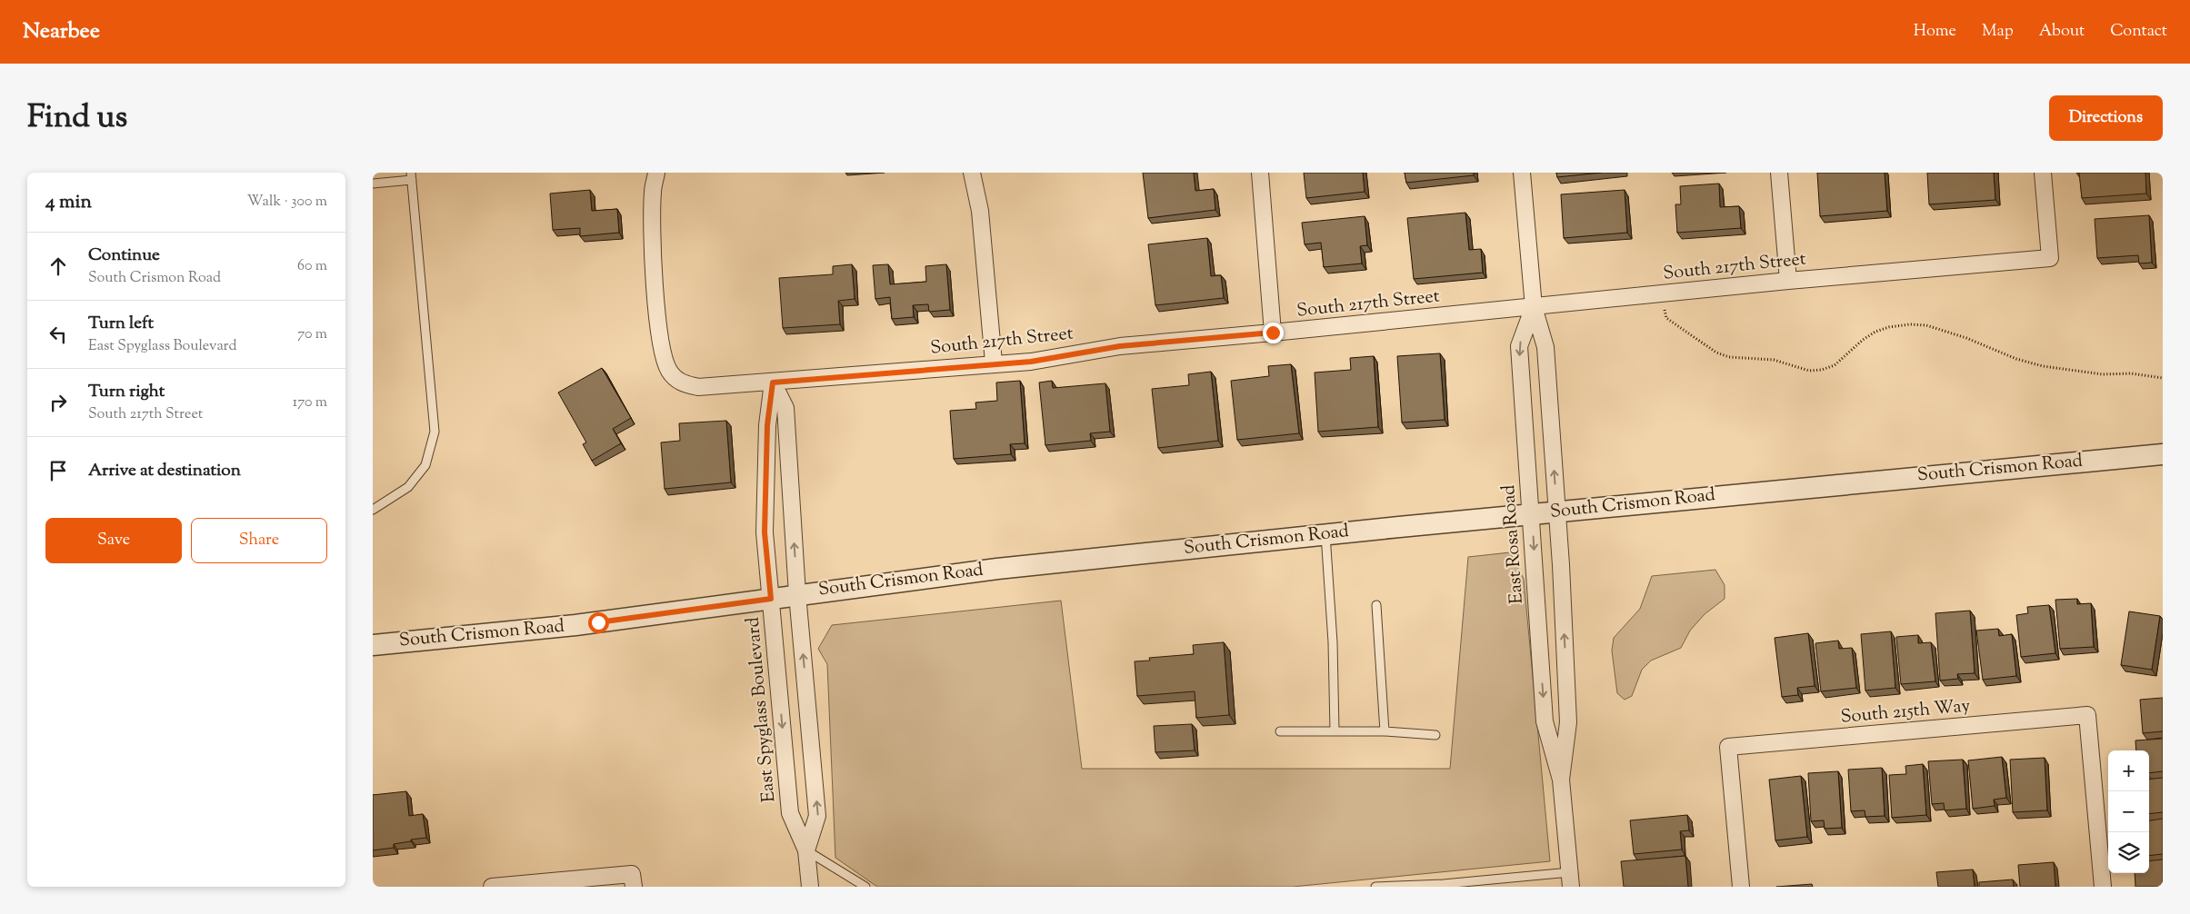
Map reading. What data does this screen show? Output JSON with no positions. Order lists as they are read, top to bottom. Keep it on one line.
{"streets":{"street":["South 217th Street","South Crismon Road","East Rosa Road","East Spyglass Boulevard","South 215th Way"]},"crossings":[["South 217th Street","East Rosa Road"],["South 217th Street","East Spyglass Boulevard"],["South Crismon Road","East Rosa Road"],["South Crismon Road","East Spyglass Boulevard"]],"page":{"header":"Nearbee","nav":["Home","Map","About","Contact"],"title":"Find us","buttons":["Directions",["Save","Share"]],"heading":["4 min","Walk · 300 m"],"list":[["Continue","South Crismon Road","60 m"],["Turn left","East Spyglass Boulevard","70 m"],["Turn right","South 217th Street","170 m"],"Arrive at destination"],"map_buttons":["+","−"]}}
